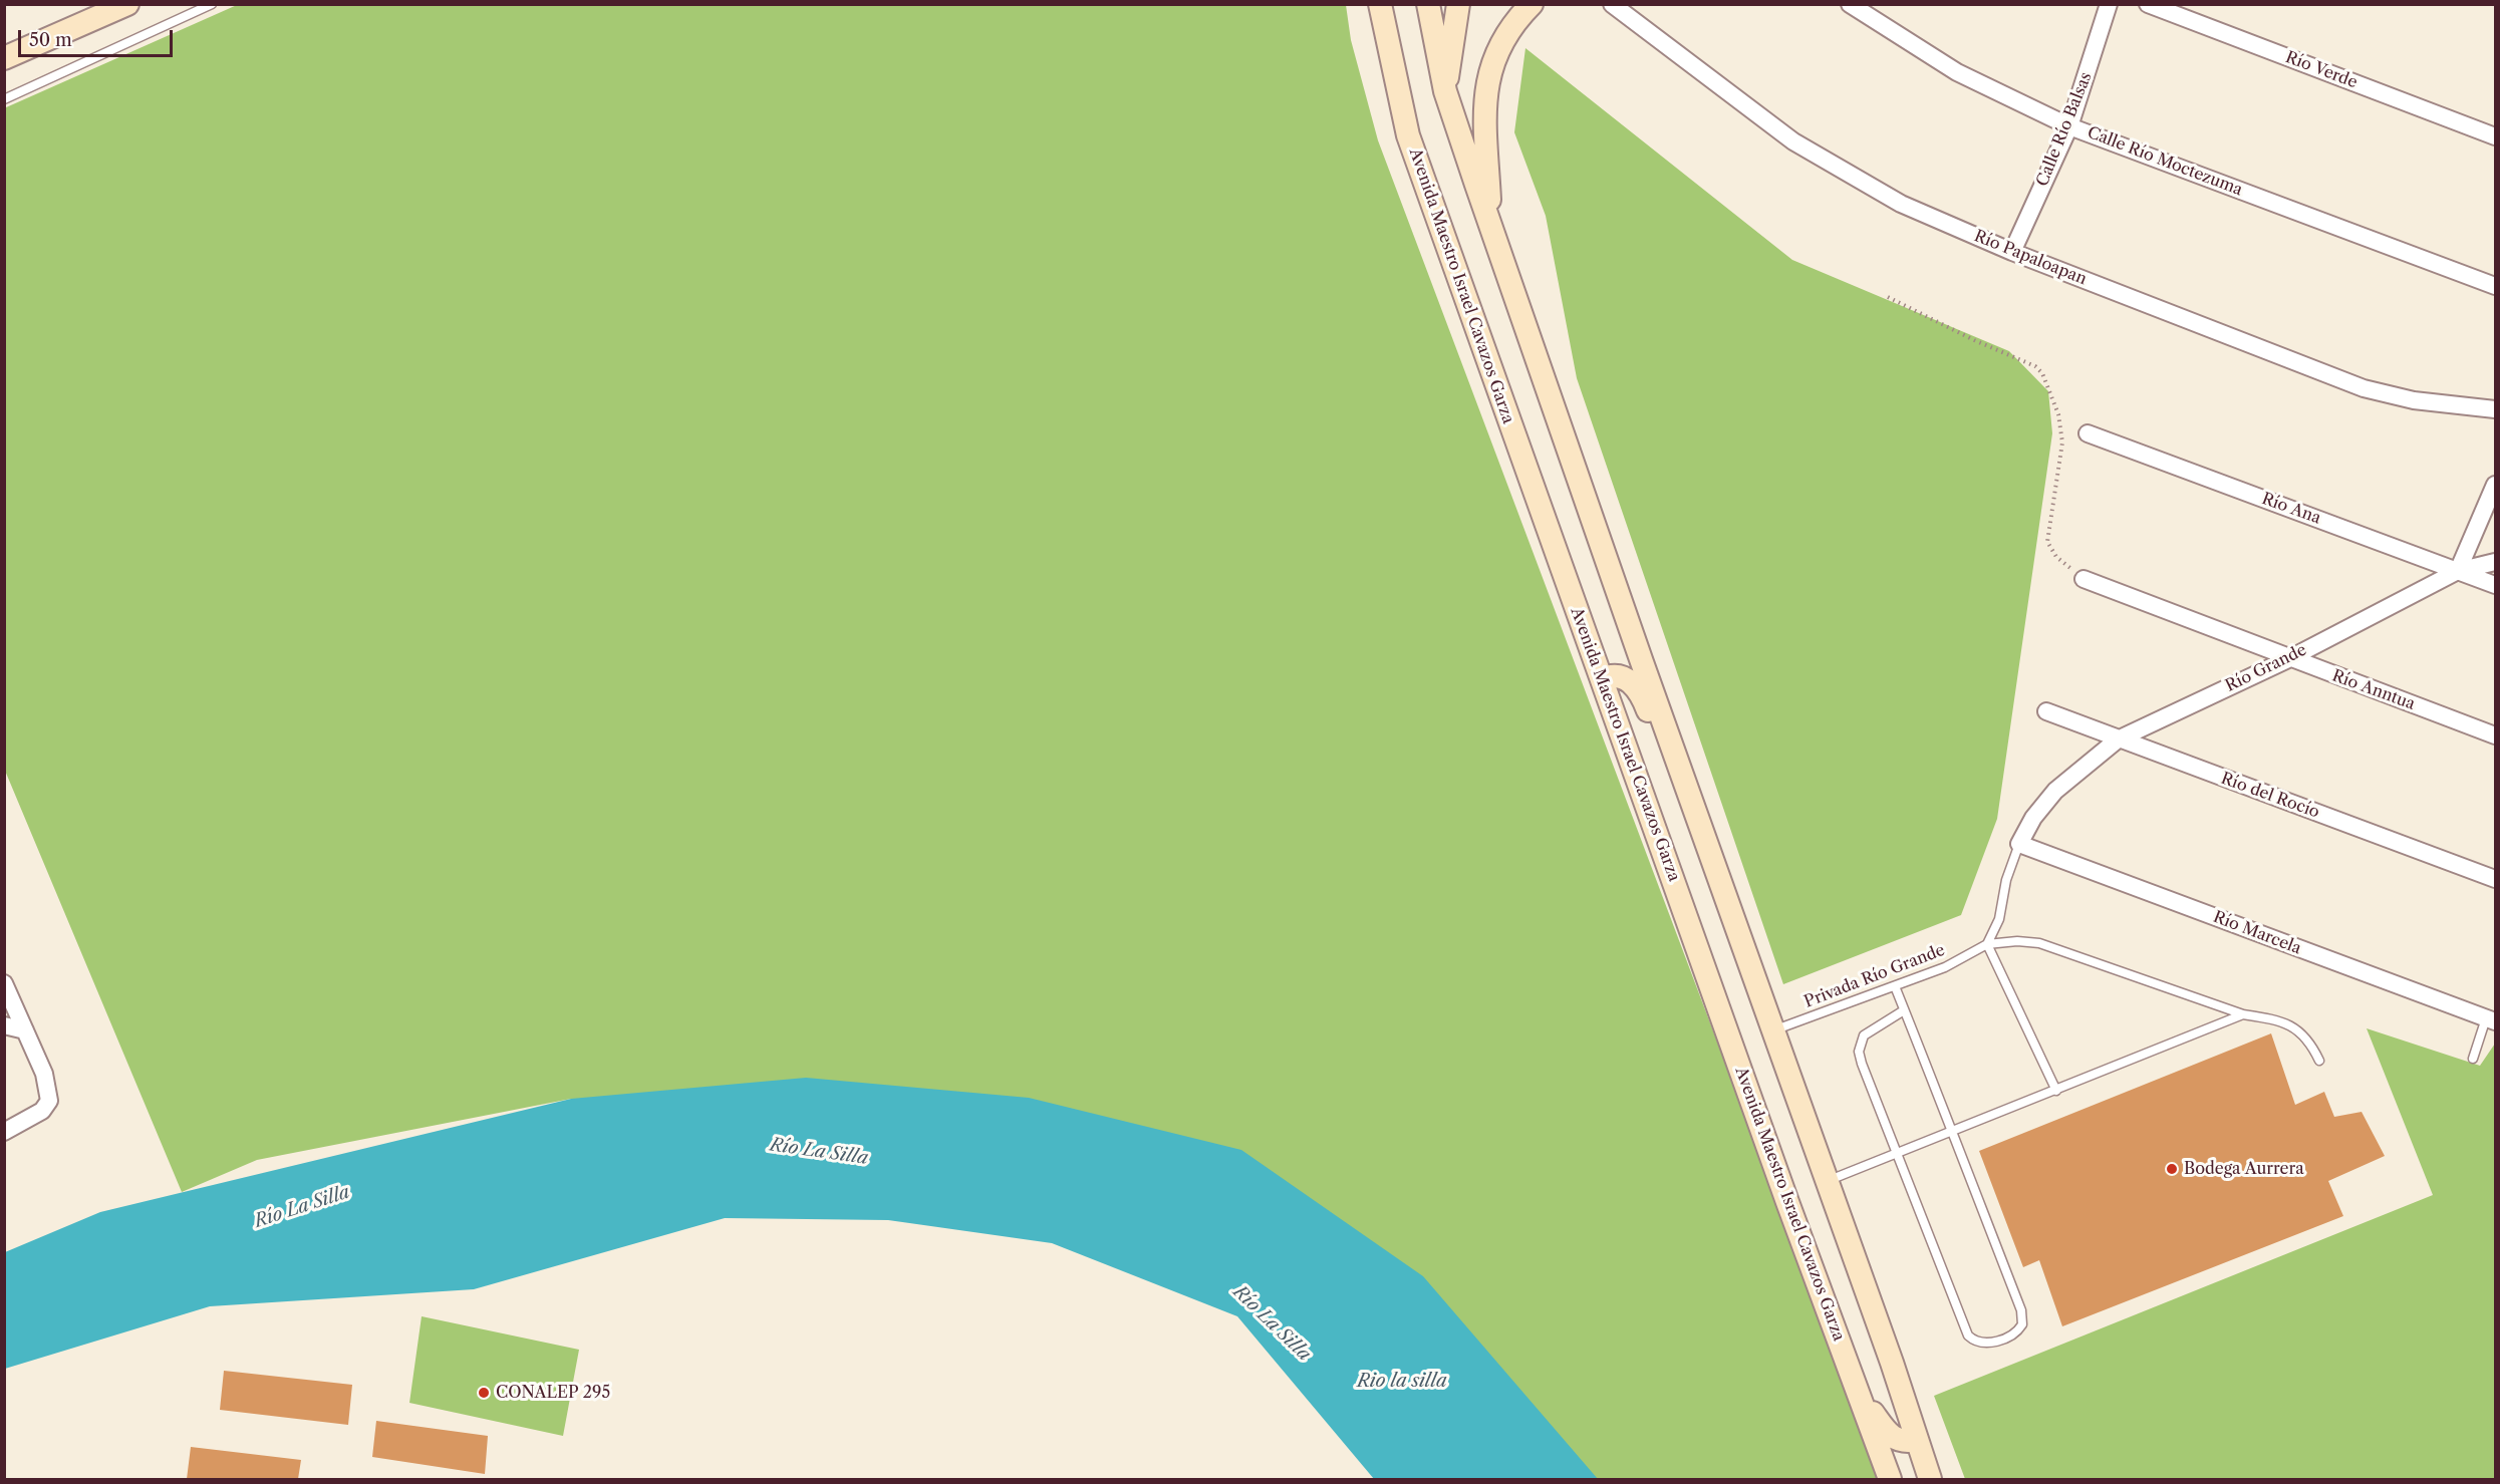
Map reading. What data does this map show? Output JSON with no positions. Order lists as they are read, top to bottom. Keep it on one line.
{"streets":{"main road":["Avenida Maestro Israel Cavazos Garza"],"street":["Río Verde","Calle Río Balsas","Calle Río Moctezuma","Río Papaloapan","Río Ana","Río Grande","Río Anntua","Río del Rocío","Río Marcela"],"lane":["Privada Río Grande"]},"crossings":[["Calle Río Balsas","Calle Río Moctezuma"],["Calle Río Balsas","Río Papaloapan"],["Río Ana","Río Grande"],["Río Grande","Río Anntua"],["Río Grande","Río del Rocío"],["Río Grande","Río Marcela"]],"water":["Río La Silla","Rio la silla"],"places":["Bodega Aurrera","CONALEP 295"],"scale_bar":"50 m"}
